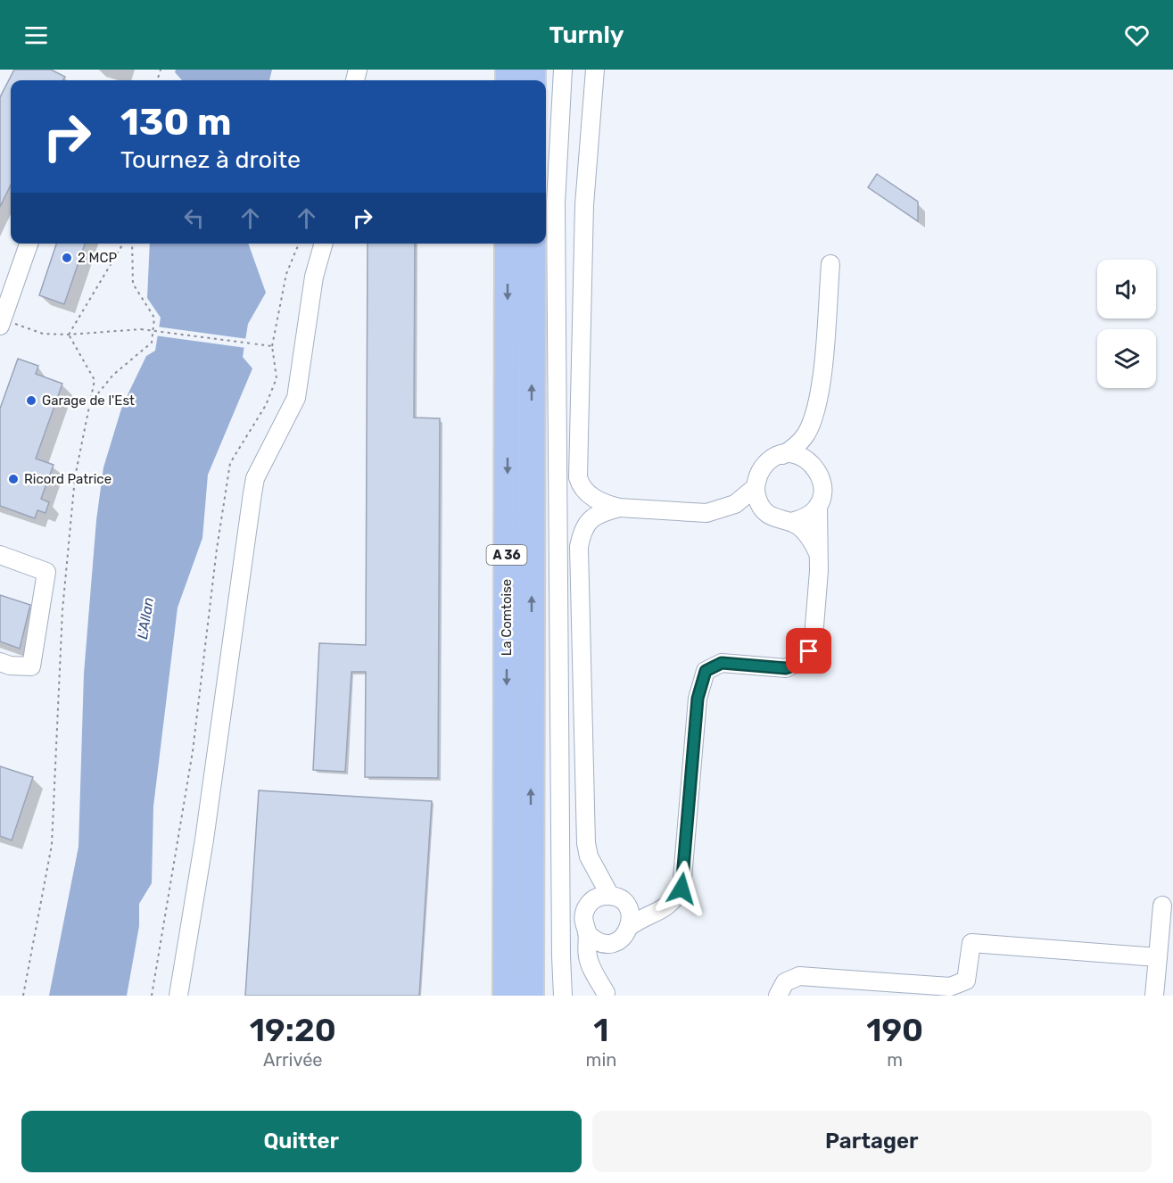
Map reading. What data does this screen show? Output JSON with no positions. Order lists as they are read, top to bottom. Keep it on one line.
{"streets":{"highway":["A 36","La Comtoise"]},"water":["L'Allan"],"places":["2 MCP","Garage de l'Est","Ricord Patrice"],"page":{"header":"Turnly","turn":["130 m","Tournez à droite"],"eta":["19:20","Arrivée","1","min","190","m"],"buttons":["Quitter","Partager"]}}
